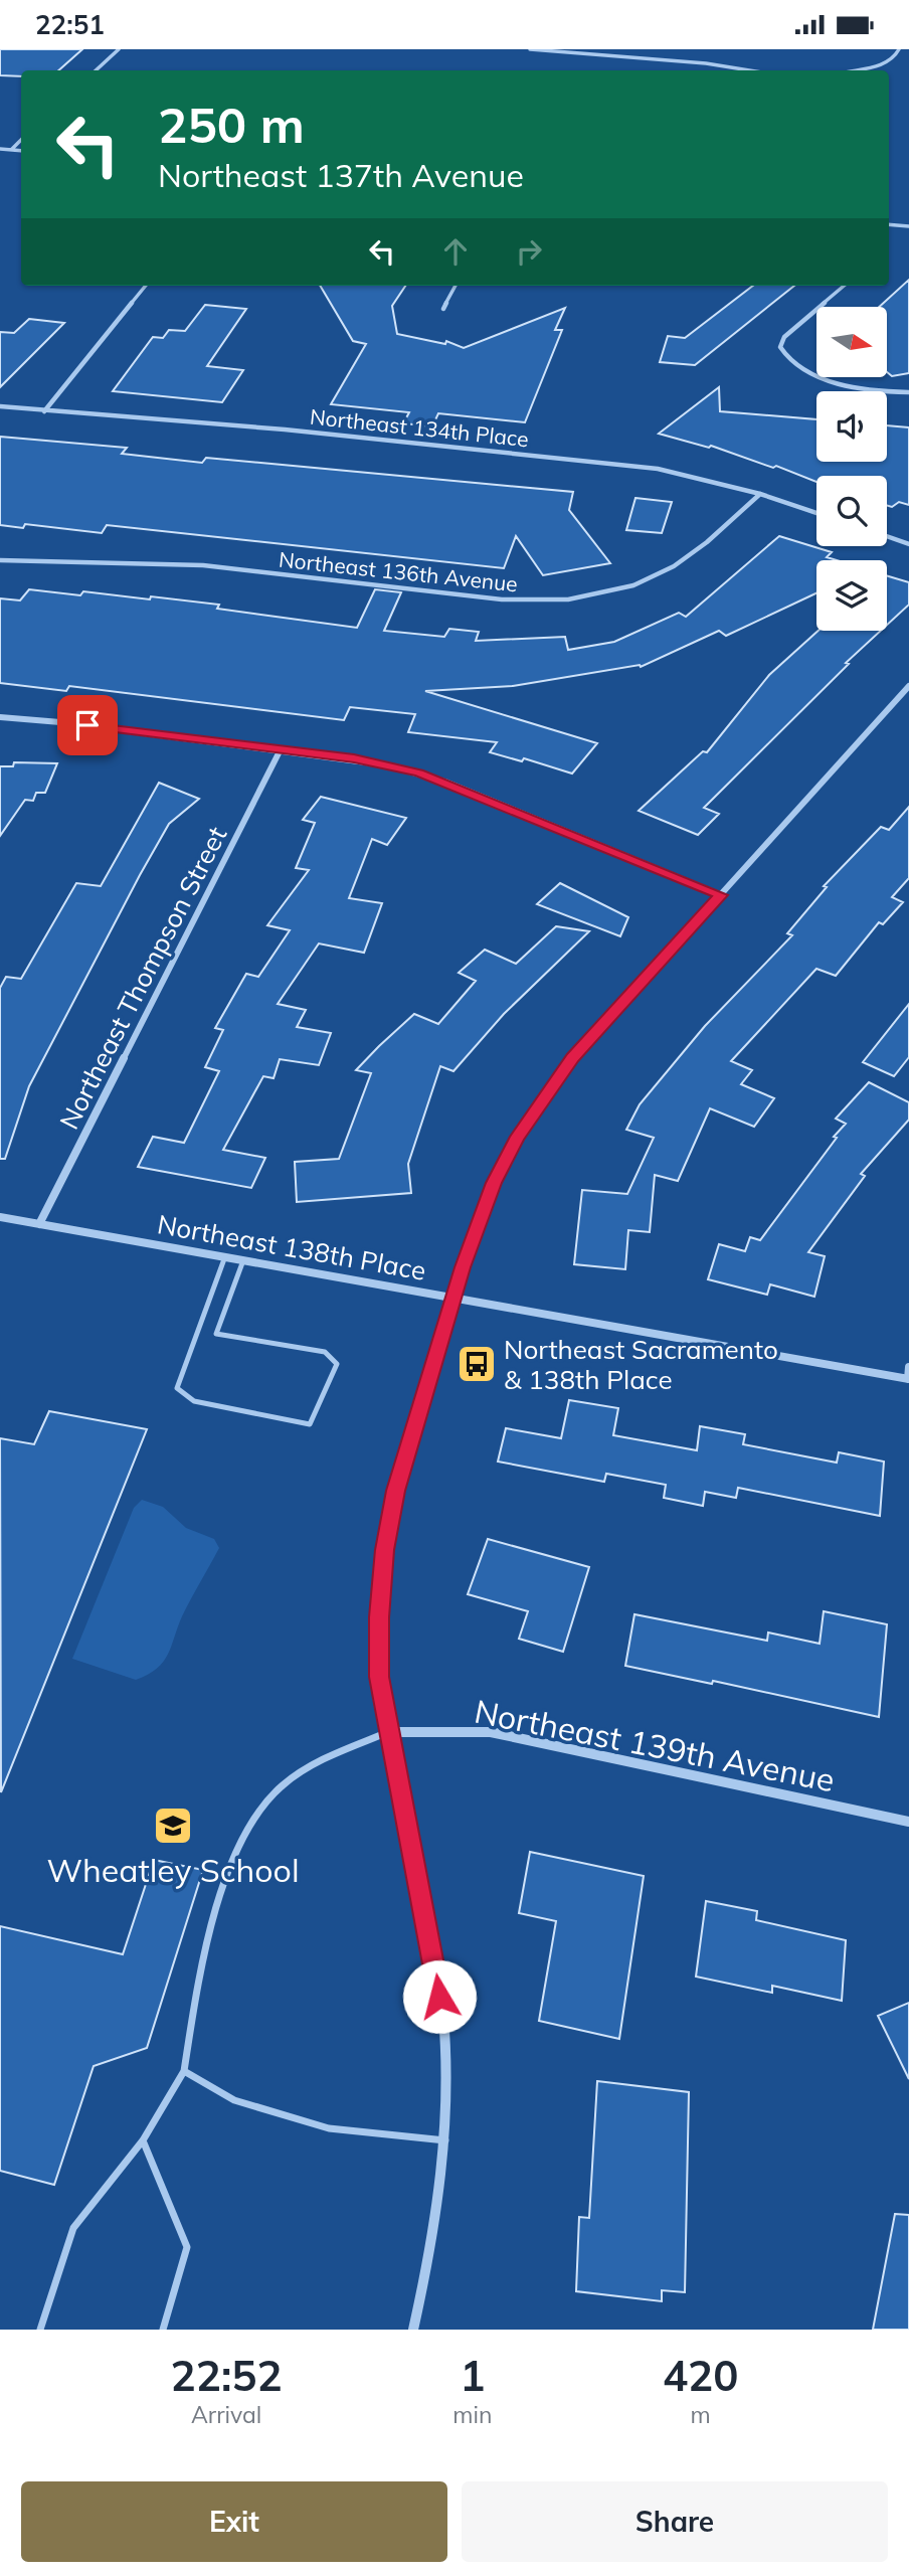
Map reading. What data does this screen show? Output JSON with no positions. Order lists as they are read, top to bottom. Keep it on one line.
{"streets":{"street":["Northeast 134th Place","Northeast 136th Avenue","Northeast Thompson Street","Northeast 138th Place","Northeast 139th Avenue"]},"crossings":[["Northeast 134th Place","Northeast 136th Avenue"],["Northeast Thompson Street","Northeast 138th Place"]],"places":{"bus stop":["Northeast Sacramento & 138th Place"],"school or university":["Wheatley School"]},"north":"right","page":{"status":"22:51","turn":["250 m","Northeast 137th Avenue"],"eta":["22:52","Arrival","1","min","420","m"],"buttons":["Exit","Share"]}}
